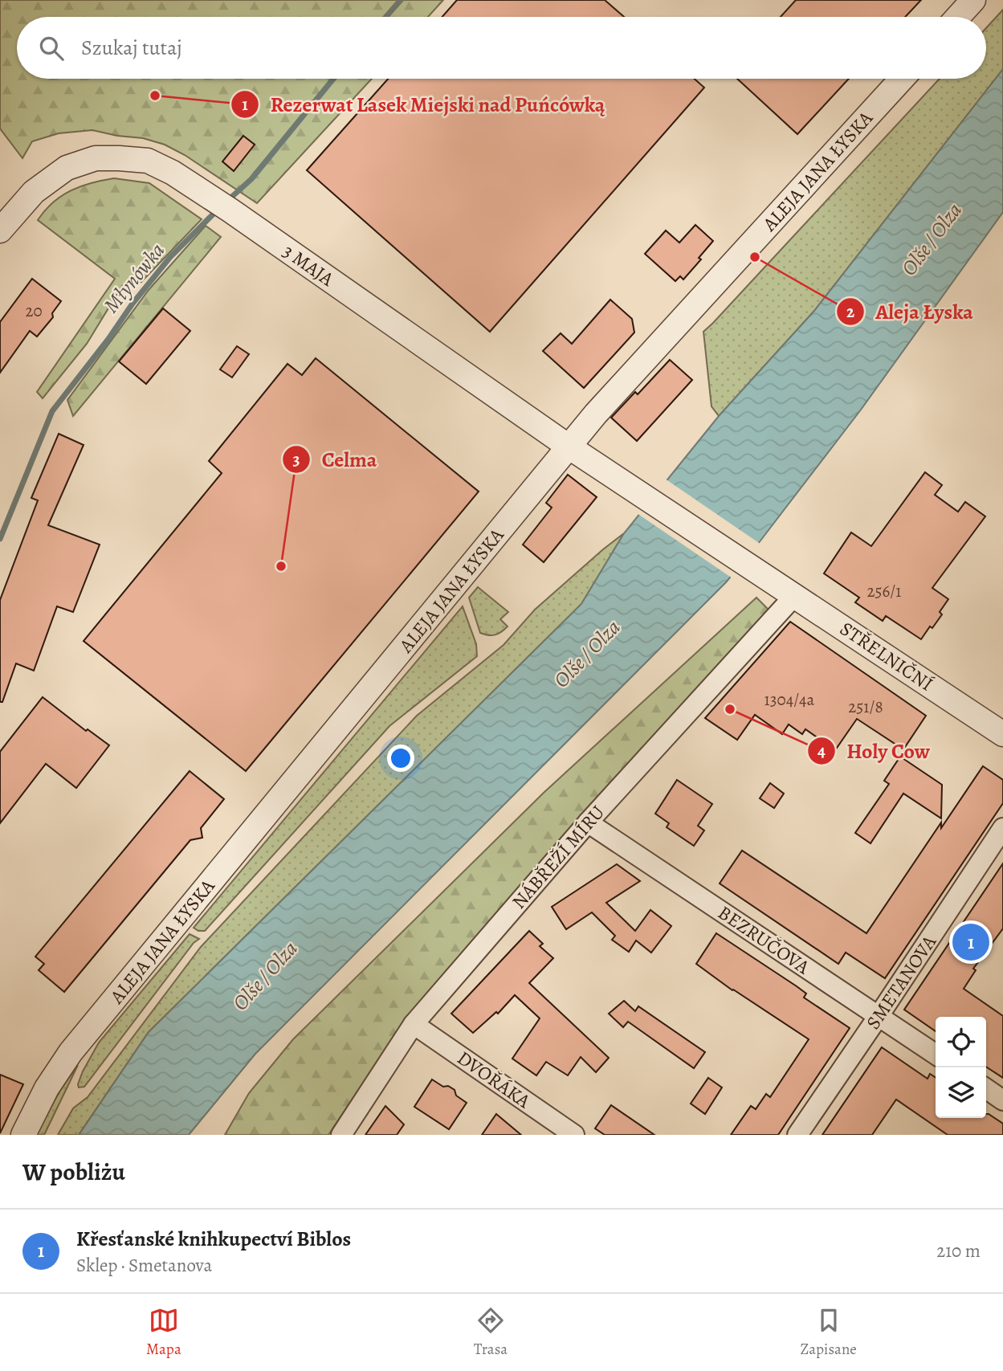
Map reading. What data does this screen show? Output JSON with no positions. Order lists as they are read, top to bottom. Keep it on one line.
{"streets":{"street":["ALEJA JANA ŁYSKA","3 MAJA","STŘELNIČNÍ","NÁBŘEŽÍ MÍRU","BEZRUČOVA","SMETANOVA","DVOŘÁKA"]},"crossings":[["ALEJA JANA ŁYSKA","3 MAJA"],["3 MAJA","STŘELNIČNÍ"],["STŘELNIČNÍ","NÁBŘEŽÍ MÍRU"],["NÁBŘEŽÍ MÍRU","BEZRUČOVA"],["NÁBŘEŽÍ MÍRU","DVOŘÁKA"],["BEZRUČOVA","SMETANOVA"]],"water":["Olše / Olza","Młynówka"],"places":["Rezerwat Lasek Miejski nad Puńcówką","Aleja Łyska","Celma","Holy Cow"],"house_numbers":["20","256/1","1304/4a","251/8"],"page":{"search":"Szukaj tutaj","pins":"1","heading":"W pobliżu","list":[{"mark":"1","name":"Křesťanské knihkupectví Biblos","note":"Sklep · Smetanova","value":"210 m"}],"nav":["Mapa","Trasa","Zapisane"]}}
